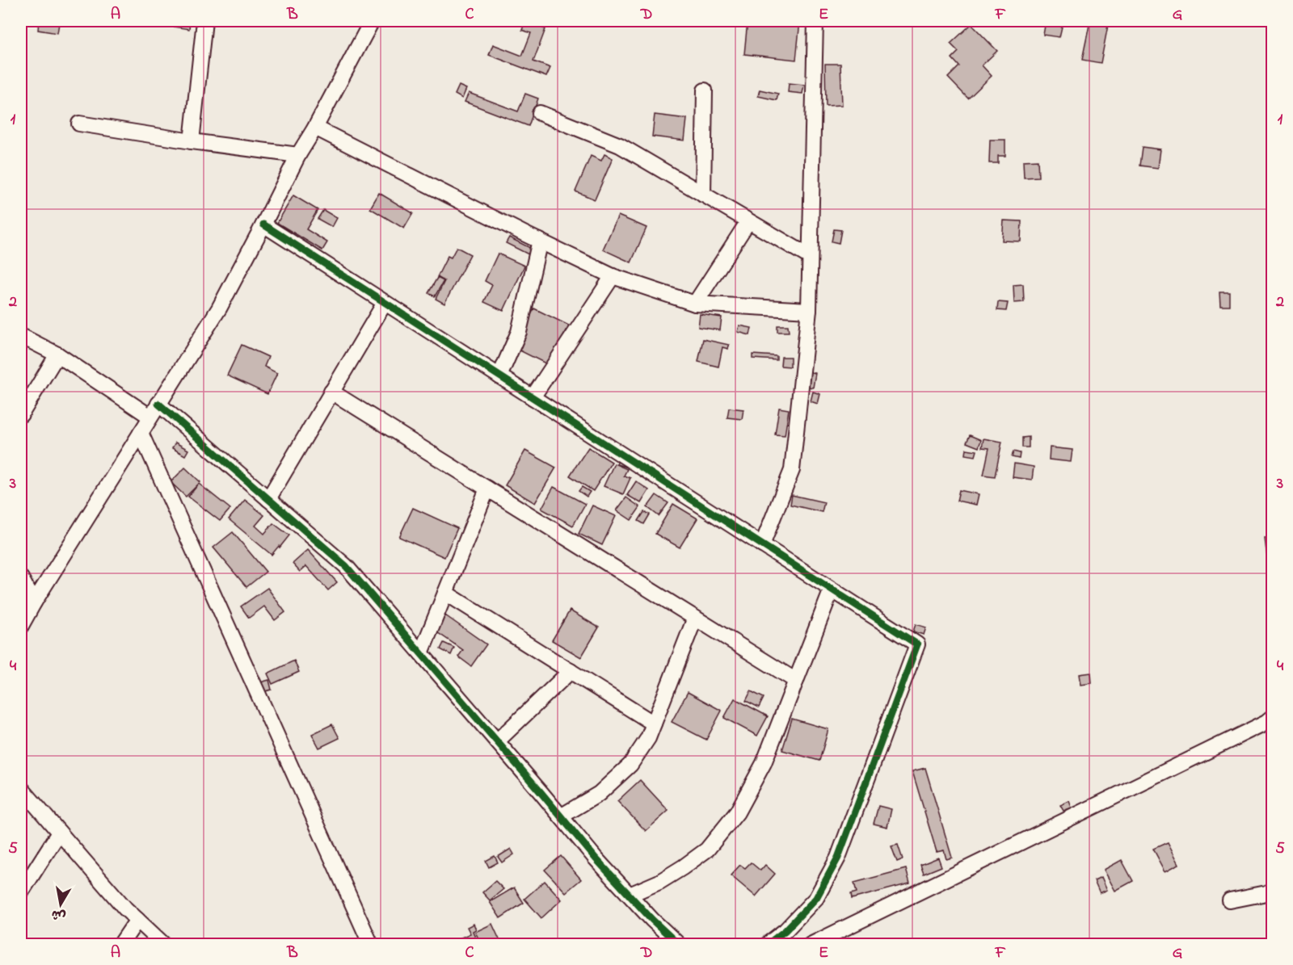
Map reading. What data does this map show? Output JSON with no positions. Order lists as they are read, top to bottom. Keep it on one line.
{"north":"bottom","grid":{"columns":["A","B","C","D","E","F","G"],"rows":["1","2","3","4","5"]}}
